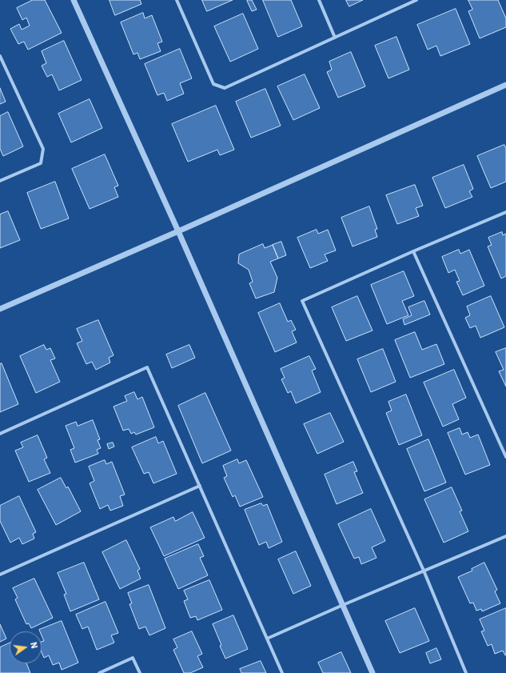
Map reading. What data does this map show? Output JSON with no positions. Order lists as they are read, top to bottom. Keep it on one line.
{"north":"right"}
